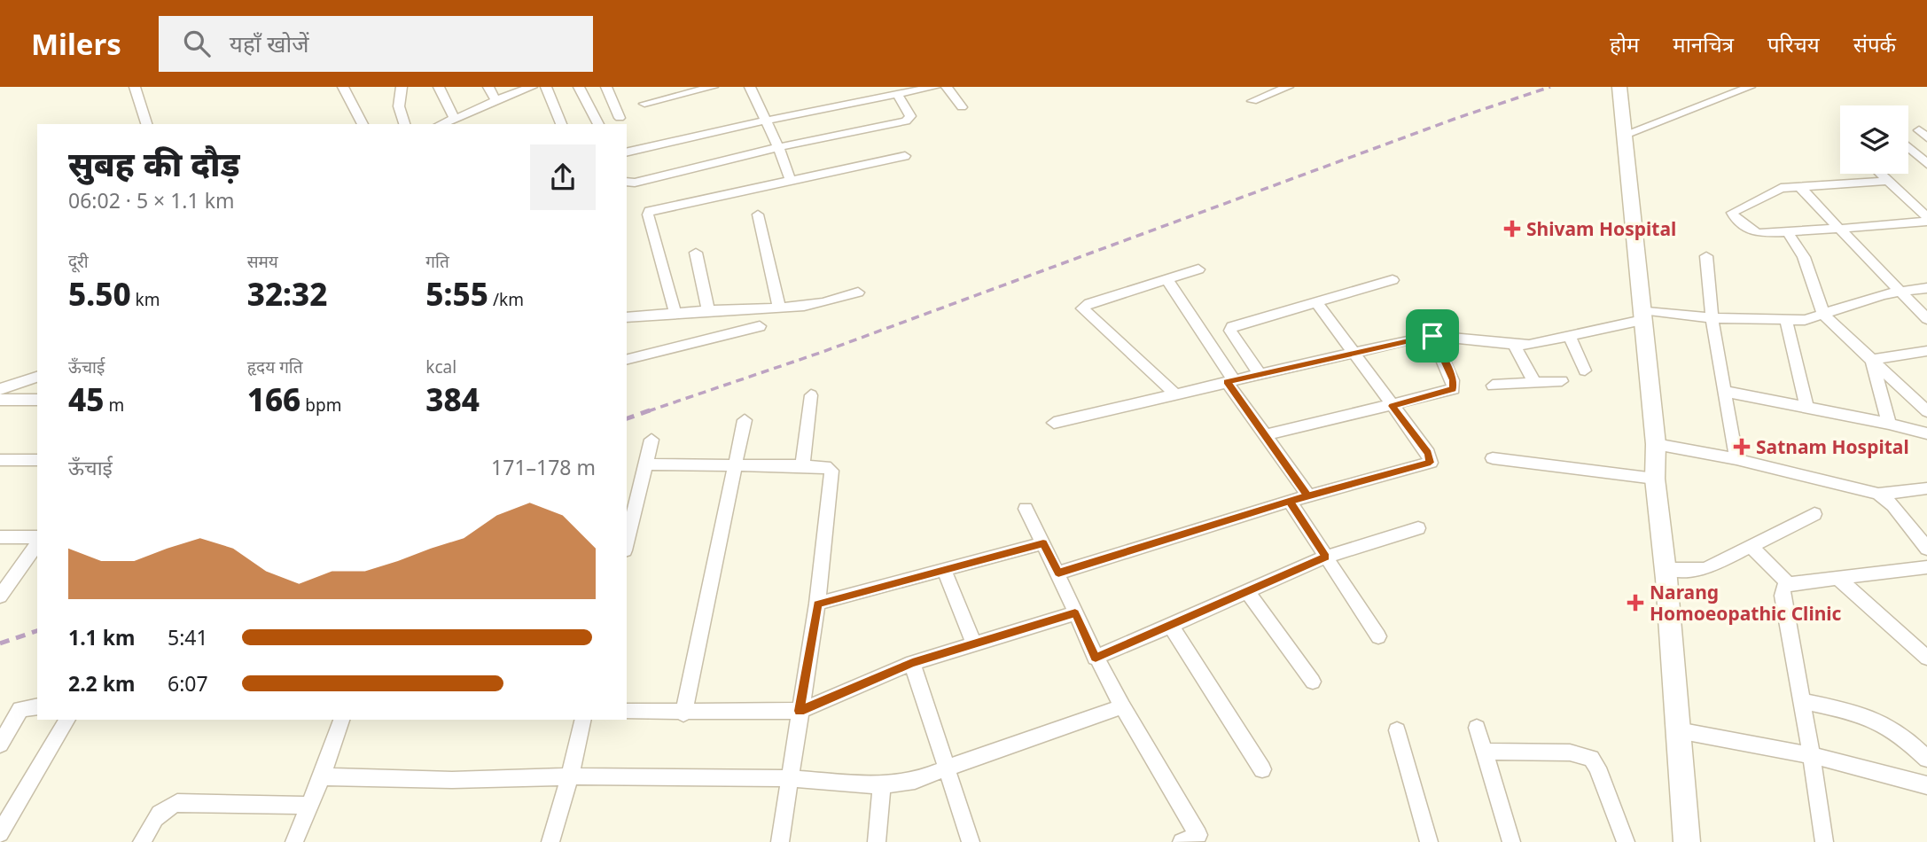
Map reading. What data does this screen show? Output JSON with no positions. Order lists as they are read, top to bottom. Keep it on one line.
{"places":{"health":["Shivam Hospital","Satnam Hospital","Narang Homoeopathic Clinic"]},"page":{"header":"Milers","search":"यहाँ खोजें","nav":["होम","मानचित्र","परिचय","संपर्क"],"heading":["सुबह की दौड़","06:02 · 5 × 1.1 km"],"stats":[["दूरी","5.50 km"],["समय","32:32"],["गति","5:55 /km"],["ऊँचाई","45 m"],["हृदय गति","166 bpm"],["kcal","384"]],"chart":["ऊँचाई","171–178 m"],"list":[{"name":"1.1 km","note":"5:41"},{"name":"2.2 km","note":"6:07"}]}}
